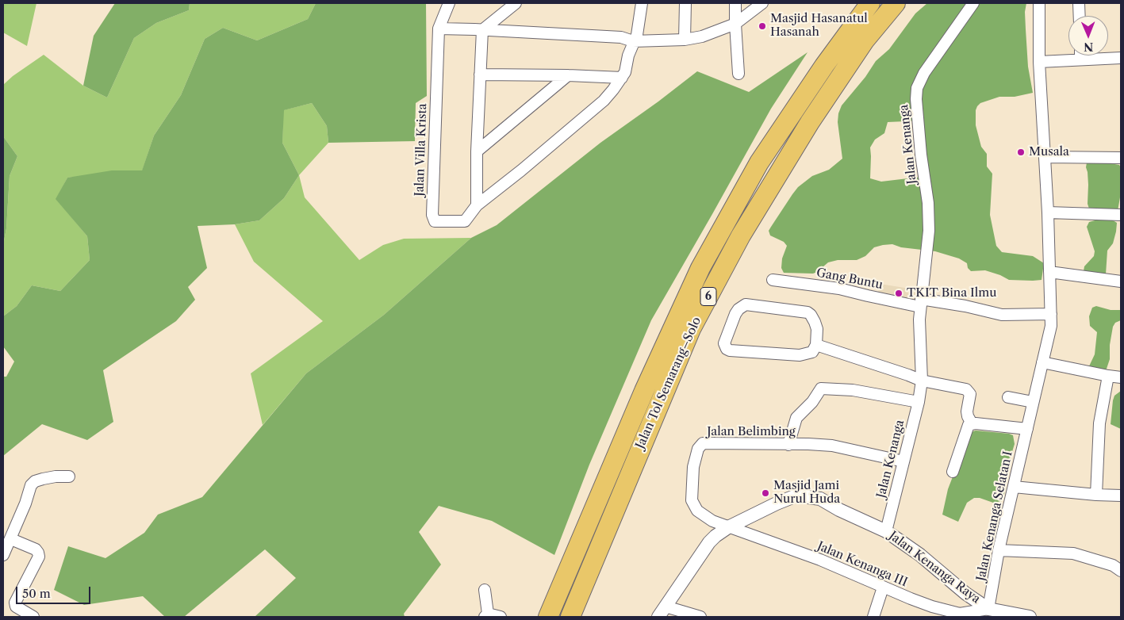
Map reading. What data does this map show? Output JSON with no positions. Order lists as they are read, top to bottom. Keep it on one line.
{"streets":{"highway":["6","Jalan Tol Semarang–Solo"],"street":["Jalan Kenanga","Jalan Villa Krista","Gang Buntu","Jalan Belimbing","Jalan Kenanga Selatan I","Jalan Kenanga III","Jalan Kenanga Raya"]},"crossings":[["Jalan Kenanga","Gang Buntu"],["Jalan Kenanga","Jalan Belimbing"],["Jalan Kenanga","Jalan Kenanga Raya"],["Jalan Belimbing","Jalan Kenanga III"],["Jalan Belimbing","Jalan Kenanga Raya"],["Jalan Kenanga Selatan I","Jalan Kenanga III"],["Jalan Kenanga Selatan I","Jalan Kenanga Raya"],["Jalan Kenanga III","Jalan Kenanga Raya"]],"places":["Masjid Hasanatul Hasanah","Musala","TKIT Bina Ilmu","Masjid Jami Nurul Huda"],"scale_bar":"50 m","north":"bottom"}
